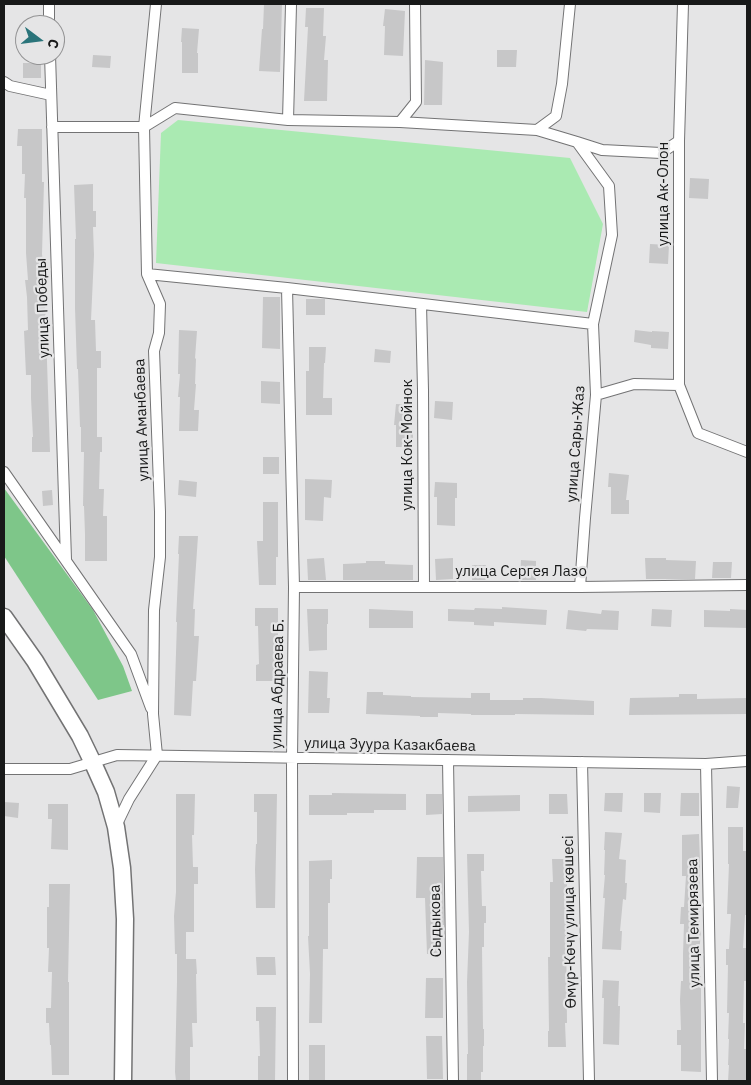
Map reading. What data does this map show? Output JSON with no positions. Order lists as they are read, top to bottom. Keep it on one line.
{"streets":{"street":["улица Ак-Олон","улица Победы","улица Аманбаева","улица Сары-Жаз","улица Кок-Мойнок","улица Сергея Лазо","улица Абдраева Б.","улица Зуура Казакбаева","Сыдыкова","Өмүр-Көчү улица көшесі","улица Темирязева"]},"crossings":[["улица Аманбаева","улица Зуура Казакбаева"],["улица Сары-Жаз","улица Сергея Лазо"],["улица Кок-Мойнок","улица Сергея Лазо"],["улица Сергея Лазо","улица Абдраева Б."],["улица Абдраева Б.","улица Зуура Казакбаева"],["улица Зуура Казакбаева","Сыдыкова"],["улица Зуура Казакбаева","Өмүр-Көчү улица көшесі"],["улица Зуура Казакбаева","улица Темирязева"]],"north":"right"}
